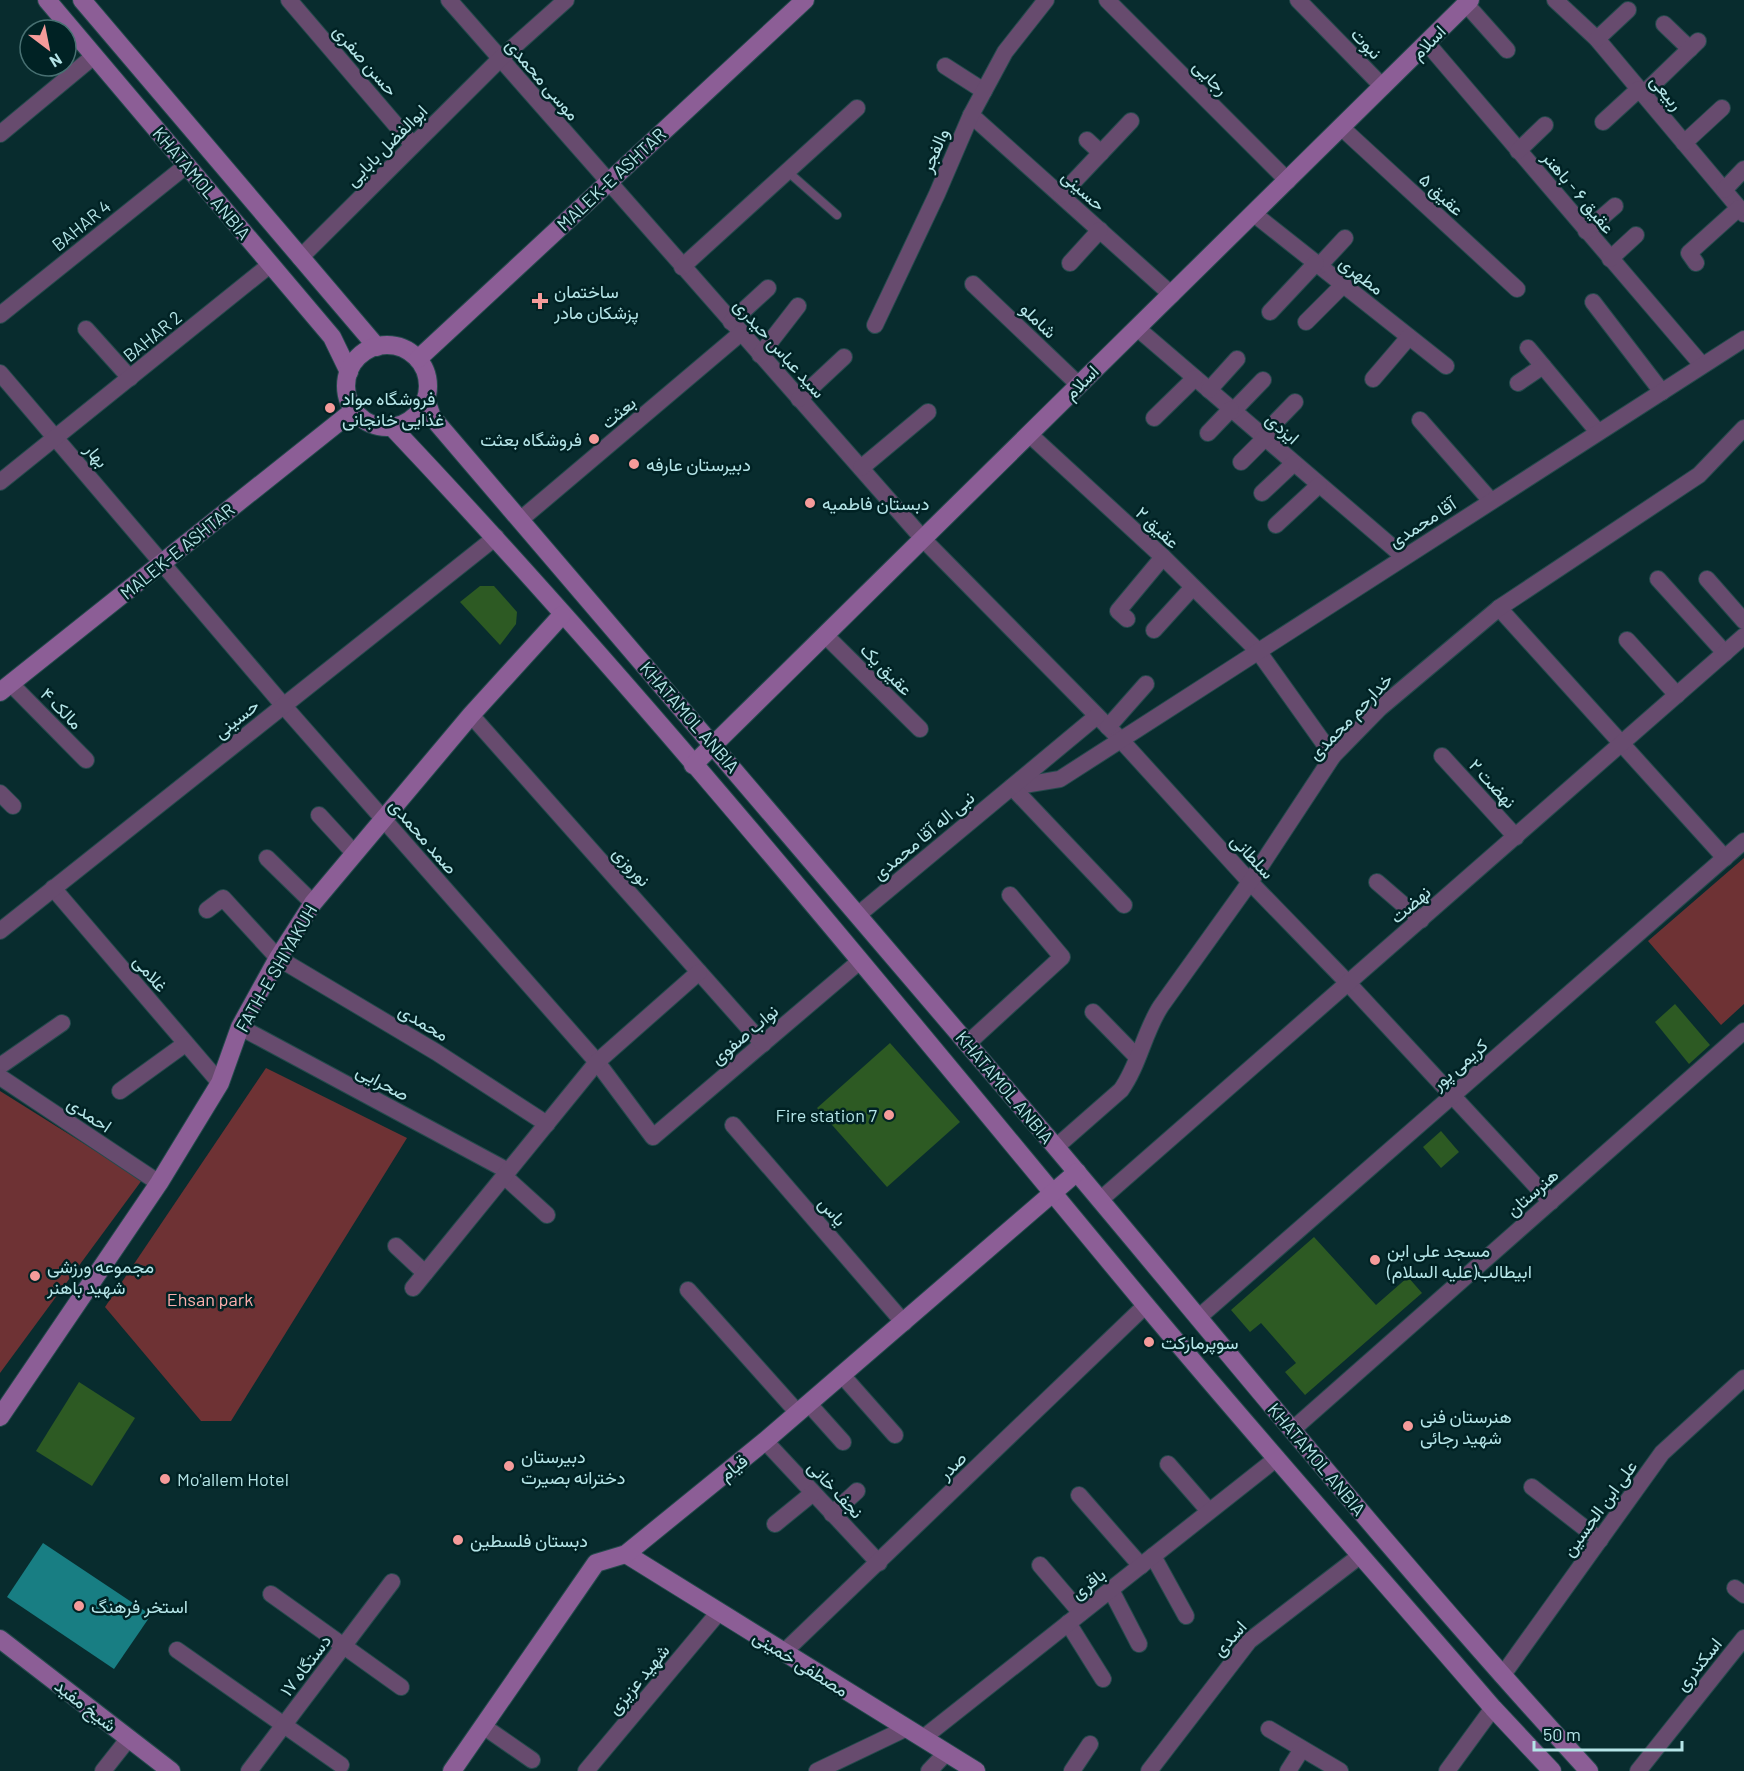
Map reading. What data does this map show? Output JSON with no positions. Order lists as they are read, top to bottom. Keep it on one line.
{"streets":{"main road":["اسلام","MALEK-E ASHTAR","KHATAMOL ANBIA","FATH-E SHIYAKUH","قیام","مصطفی خمینی","شیخ مفید"],"street":["نبوت","حسن صفری","رجایی","موسی محمدی","ربیعی","ابوالفضل بابایی","والفجر","حسینی","عقیق ۶ - باهنر","عقیق ۵","BAHAR 4","مطهری","شاملو","BAHAR 2","سید عباس حیدری","بعثت","ایزدی","بهار","آقا محمدی","عقیق ۲","عقیق یک","مالک ۴","خدارحم محمدی","نهضت ۲","نبی اله آقا محمدی","صمد محمدی","سلطانی","نوروزی","نهضت","غلامی","محمدی","نواب صفوی","کریمی پور","صحرایی","احمدی","هنرستان","یاس","صدر","نجف خانی","علی ابن الحسین","باقری","اسدی","اسکندری","۱۷ دستگاه","شهید عزیزی"]},"crossings":[["اسلام","نبوت"],["اسلام","رجایی"],["اسلام","KHATAMOL ANBIA"],["اسلام","حسینی"],["اسلام","عقیق ۶ - باهنر"],["اسلام","عقیق ۵"],["اسلام","مطهری"],["اسلام","شاملو"],["اسلام","سید عباس حیدری"],["اسلام","ایزدی"],["اسلام","عقیق ۲"],["اسلام","عقیق یک"],["اسلام","سلطانی"],["حسن صفری","ابوالفضل بابایی"],["موسی محمدی","ابوالفضل بابایی"],["موسی محمدی","MALEK-E ASHTAR"],["موسی محمدی","سید عباس حیدری"],["ابوالفضل بابایی","KHATAMOL ANBIA"],["والفجر","حسینی"],["MALEK-E ASHTAR","KHATAMOL ANBIA"],["MALEK-E ASHTAR","سید عباس حیدری"],["MALEK-E ASHTAR","بهار"],["MALEK-E ASHTAR","مالک ۴"],["MALEK-E ASHTAR","صمد محمدی"],["KHATAMOL ANBIA","حسینی"],["KHATAMOL ANBIA","BAHAR 4"],["KHATAMOL ANBIA","BAHAR 2"],["KHATAMOL ANBIA","بعثت"],["KHATAMOL ANBIA","خدارحم محمدی"],["KHATAMOL ANBIA","نبی اله آقا محمدی"],["KHATAMOL ANBIA","نهضت"],["KHATAMOL ANBIA","FATH-E SHIYAKUH"],["KHATAMOL ANBIA","نواب صفوی"],["KHATAMOL ANBIA","کریمی پور"],["KHATAMOL ANBIA","هنرستان"],["KHATAMOL ANBIA","صدر"],["KHATAMOL ANBIA","قیام"],["KHATAMOL ANBIA","علی ابن الحسین"],["KHATAMOL ANBIA","باقری"],["KHATAMOL ANBIA","اسدی"],["حسینی","صمد محمدی"],["حسینی","غلامی"],["عقیق ۶ - باهنر","آقا محمدی"],["BAHAR 2","بهار"],["سید عباس حیدری","بعثت"],["سید عباس حیدری","سلطانی"],["ایزدی","آقا محمدی"],["بهار","صمد محمدی"],["آقا محمدی","عقیق ۲"],["آقا محمدی","سلطانی"],["عقیق ۲","خدارحم محمدی"],["خدارحم محمدی","سلطانی"],["نهضت ۲","نهضت"],["نبی اله آقا محمدی","سلطانی"],["صمد محمدی","FATH-E SHIYAKUH"],["صمد محمدی","نواب صفوی"],["سلطانی","نهضت"],["سلطانی","کریمی پور"],["سلطانی","هنرستان"],["نوروزی","FATH-E SHIYAKUH"],["نوروزی","نواب صفوی"],["FATH-E SHIYAKUH","غلامی"],["FATH-E SHIYAKUH","محمدی"],["FATH-E SHIYAKUH","صحرایی"],["FATH-E SHIYAKUH","احمدی"],["یاس","قیام"],["صدر","نجف خانی"],["صدر","مصطفی خمینی"],["قیام","نجف خانی"],["قیام","مصطفی خمینی"],["باقری","مصطفی خمینی"],["مصطفی خمینی","شهید عزیزی"]],"parks":["Ehsan park"],"places":{"health":["ساختمان پزشکان مادر"],"other":["فروشگاه مواد غذایی خانجانی","فروشگاه بعثت","دبیرستان عارفه","دبستان فاطمیه","Fire station 7","مسجد علی ابن ابیطالب(علیه السلام)","مجموعه ورزشی شهید باهنر","سوپرمارکت","هنرستان فنی شهید رجائی","دبیرستان دخترانه بصیرت","Mo'allem Hotel","دبستان فلسطین","استخر فرهنگ"]},"scale_bar":"50 m","north":"bottom right"}
